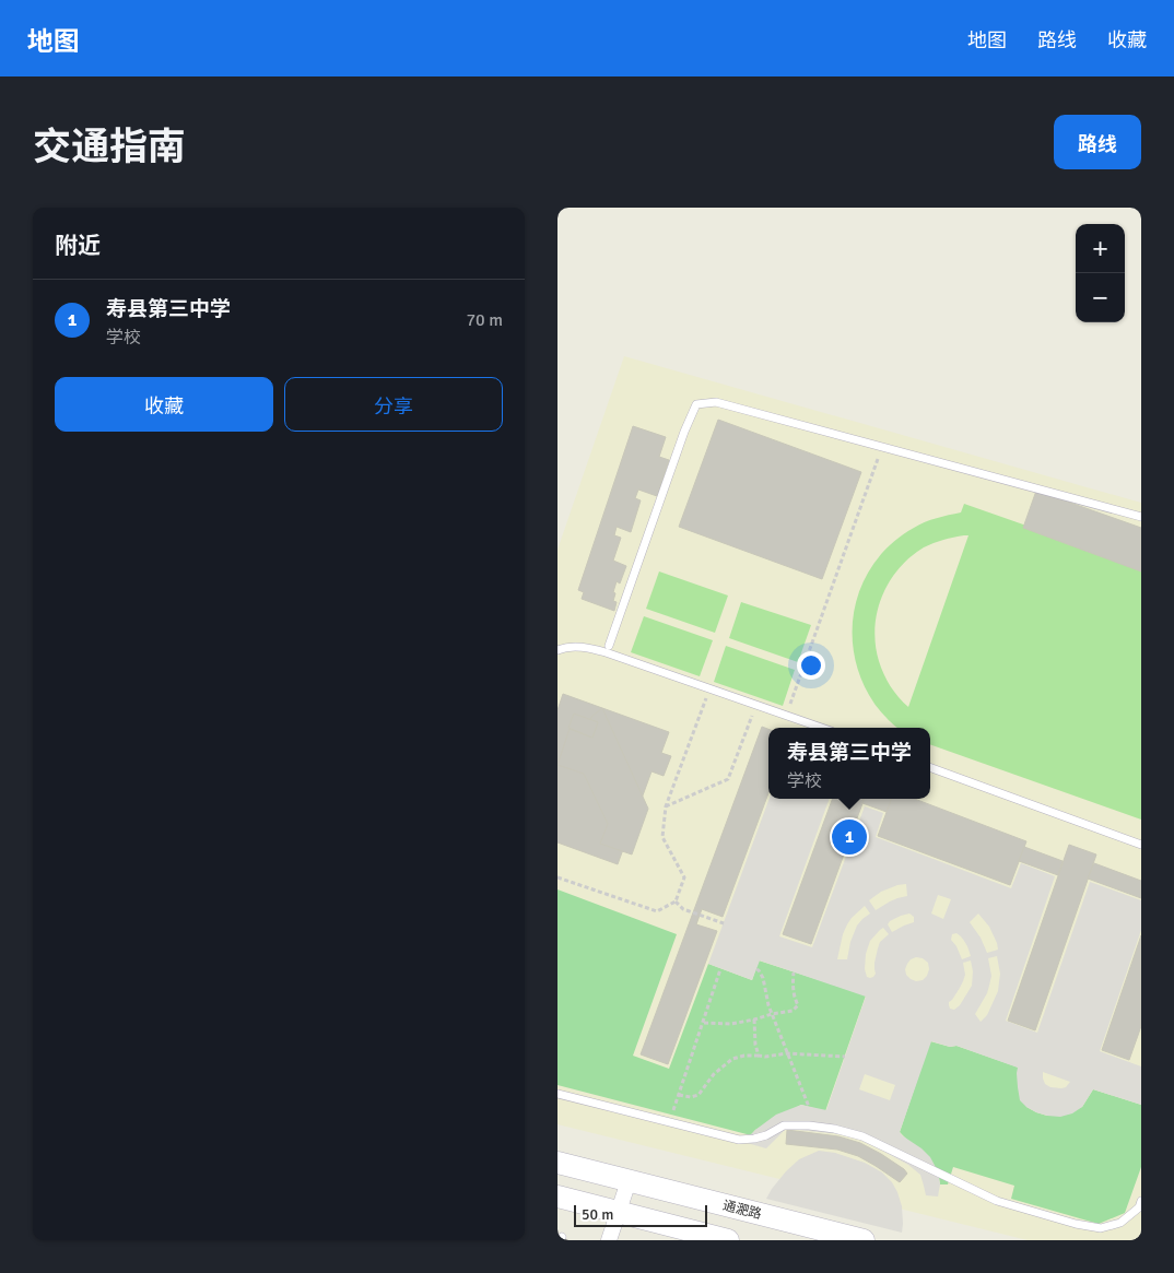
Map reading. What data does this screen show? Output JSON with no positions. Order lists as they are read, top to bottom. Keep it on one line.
{"streets":{"main road":["通淝路"]},"scale_bar":"50 m","page":{"header":"地图","nav":["地图","路线","收藏"],"title":"交通指南","buttons":["路线",["收藏","分享"]],"heading":"附近","map_buttons":["+","−"],"list":[{"mark":"1","name":"寿县第三中学","note":"学校","value":"70 m"}],"popup":["寿县第三中学","学校"],"pins":"1","scale":"50 m"}}
